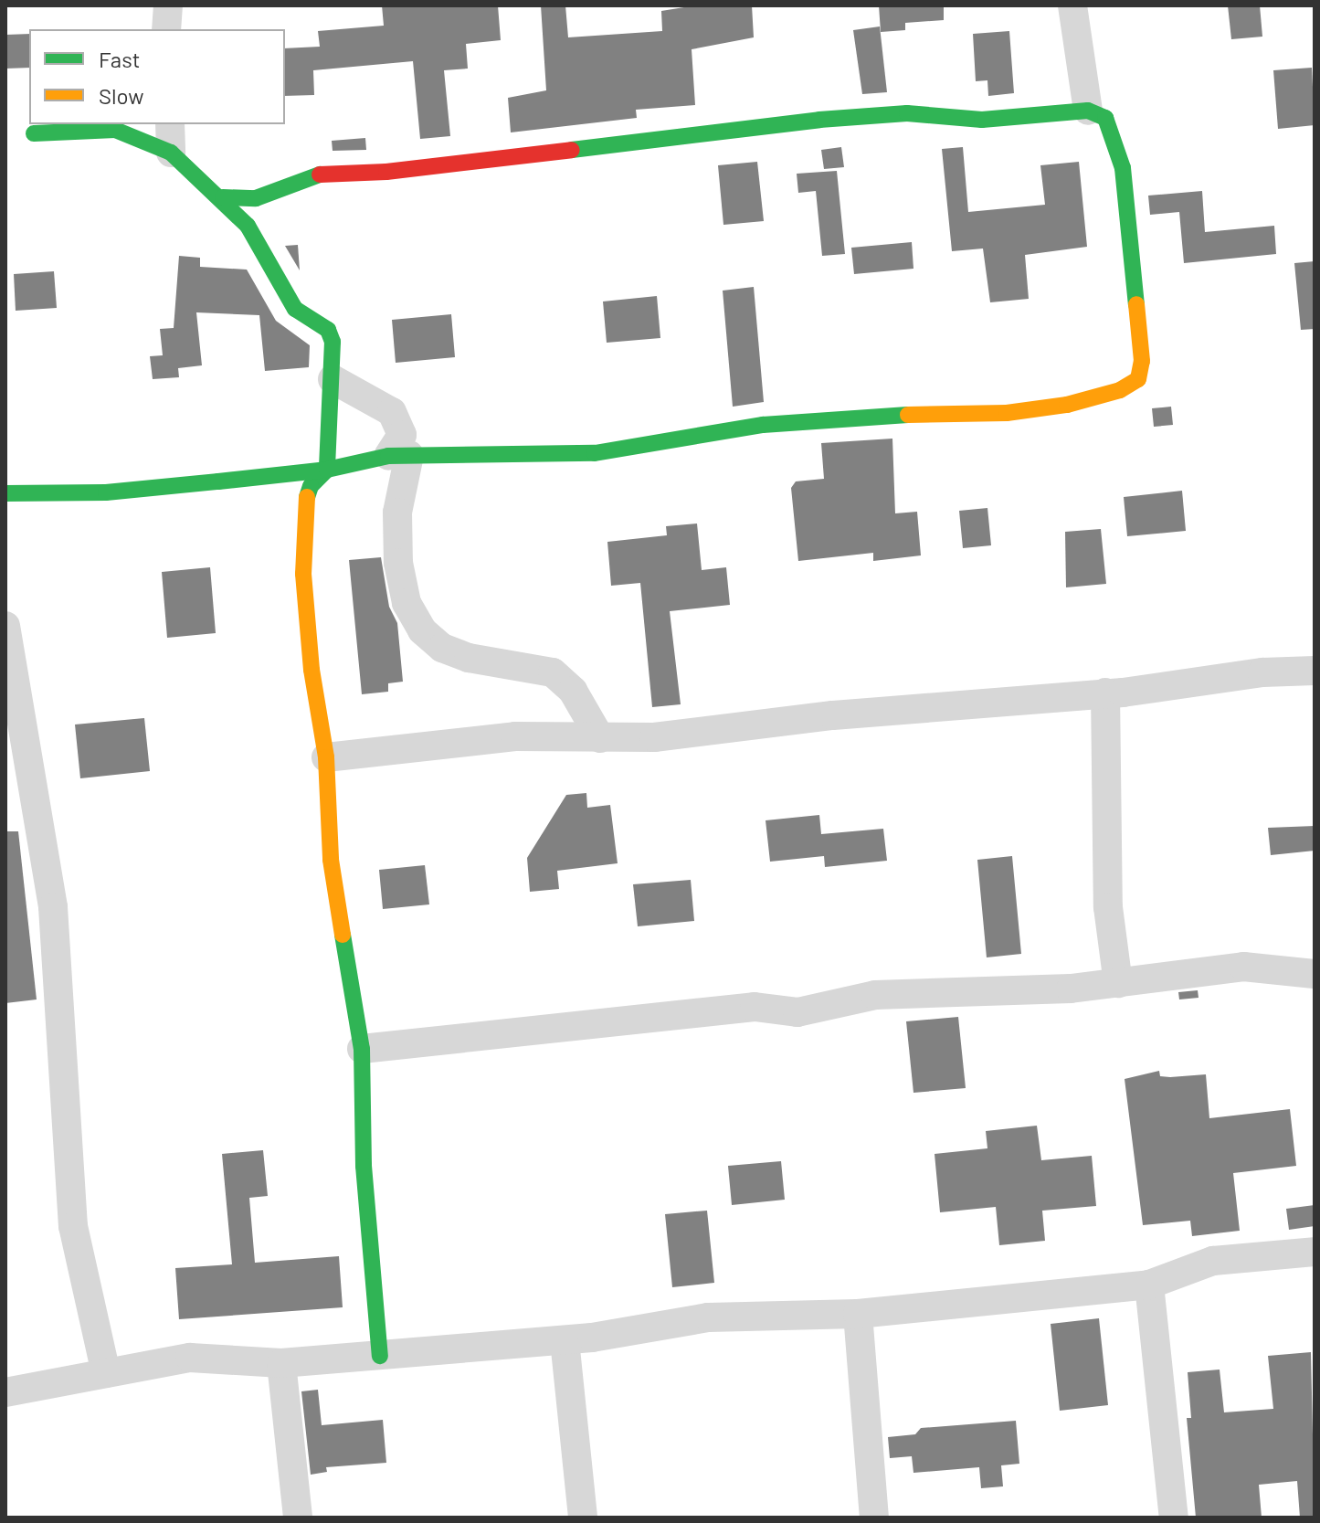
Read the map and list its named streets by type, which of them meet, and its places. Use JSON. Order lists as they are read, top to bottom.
{
  "legend": ["Fast", "Slow"]
}
